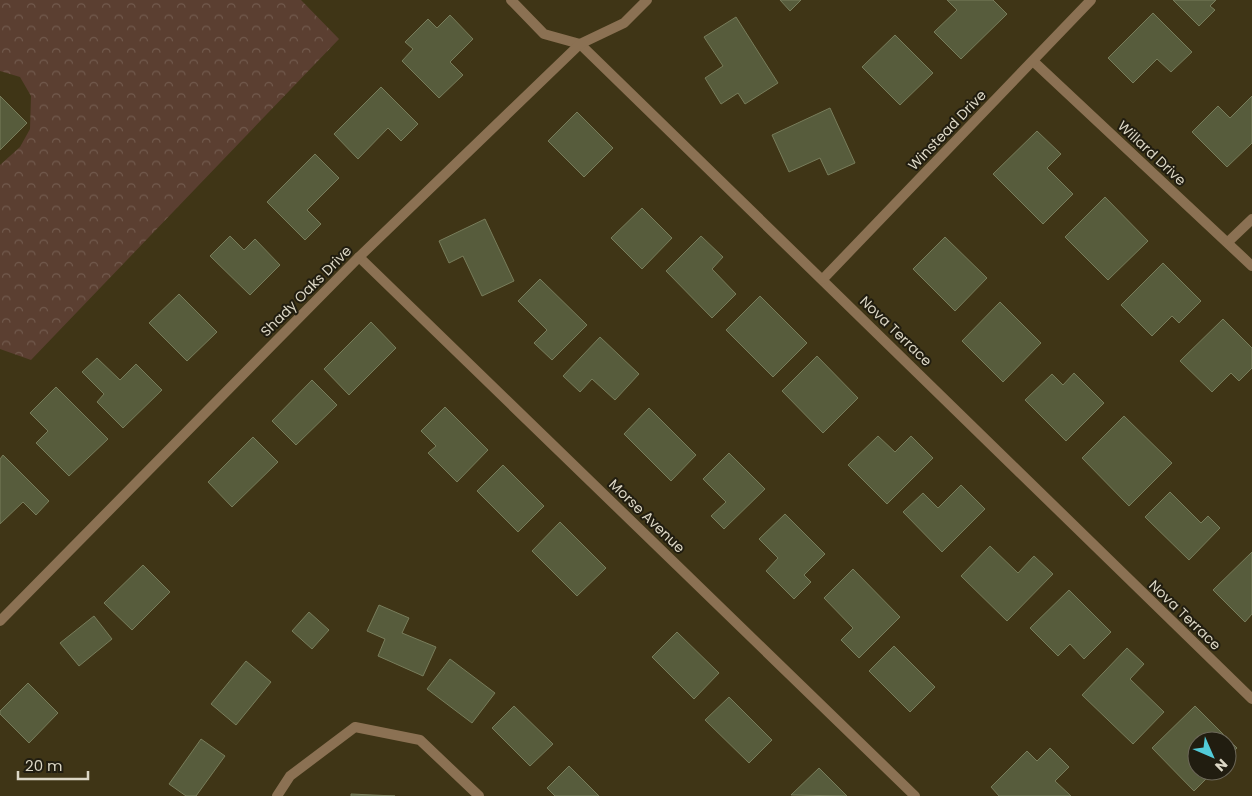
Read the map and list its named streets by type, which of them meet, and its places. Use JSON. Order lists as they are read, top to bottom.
{
  "streets": {
    "street": [
      "Winstead Drive",
      "Willard Drive",
      "Shady Oaks Drive",
      "Nova Terrace",
      "Morse Avenue"
    ]
  },
  "crossings": [
    ["Winstead Drive", "Willard Drive"],
    ["Winstead Drive", "Nova Terrace"],
    ["Shady Oaks Drive", "Nova Terrace"],
    ["Shady Oaks Drive", "Morse Avenue"]
  ],
  "scale_bar": "20 m",
  "north": "bottom right"
}
